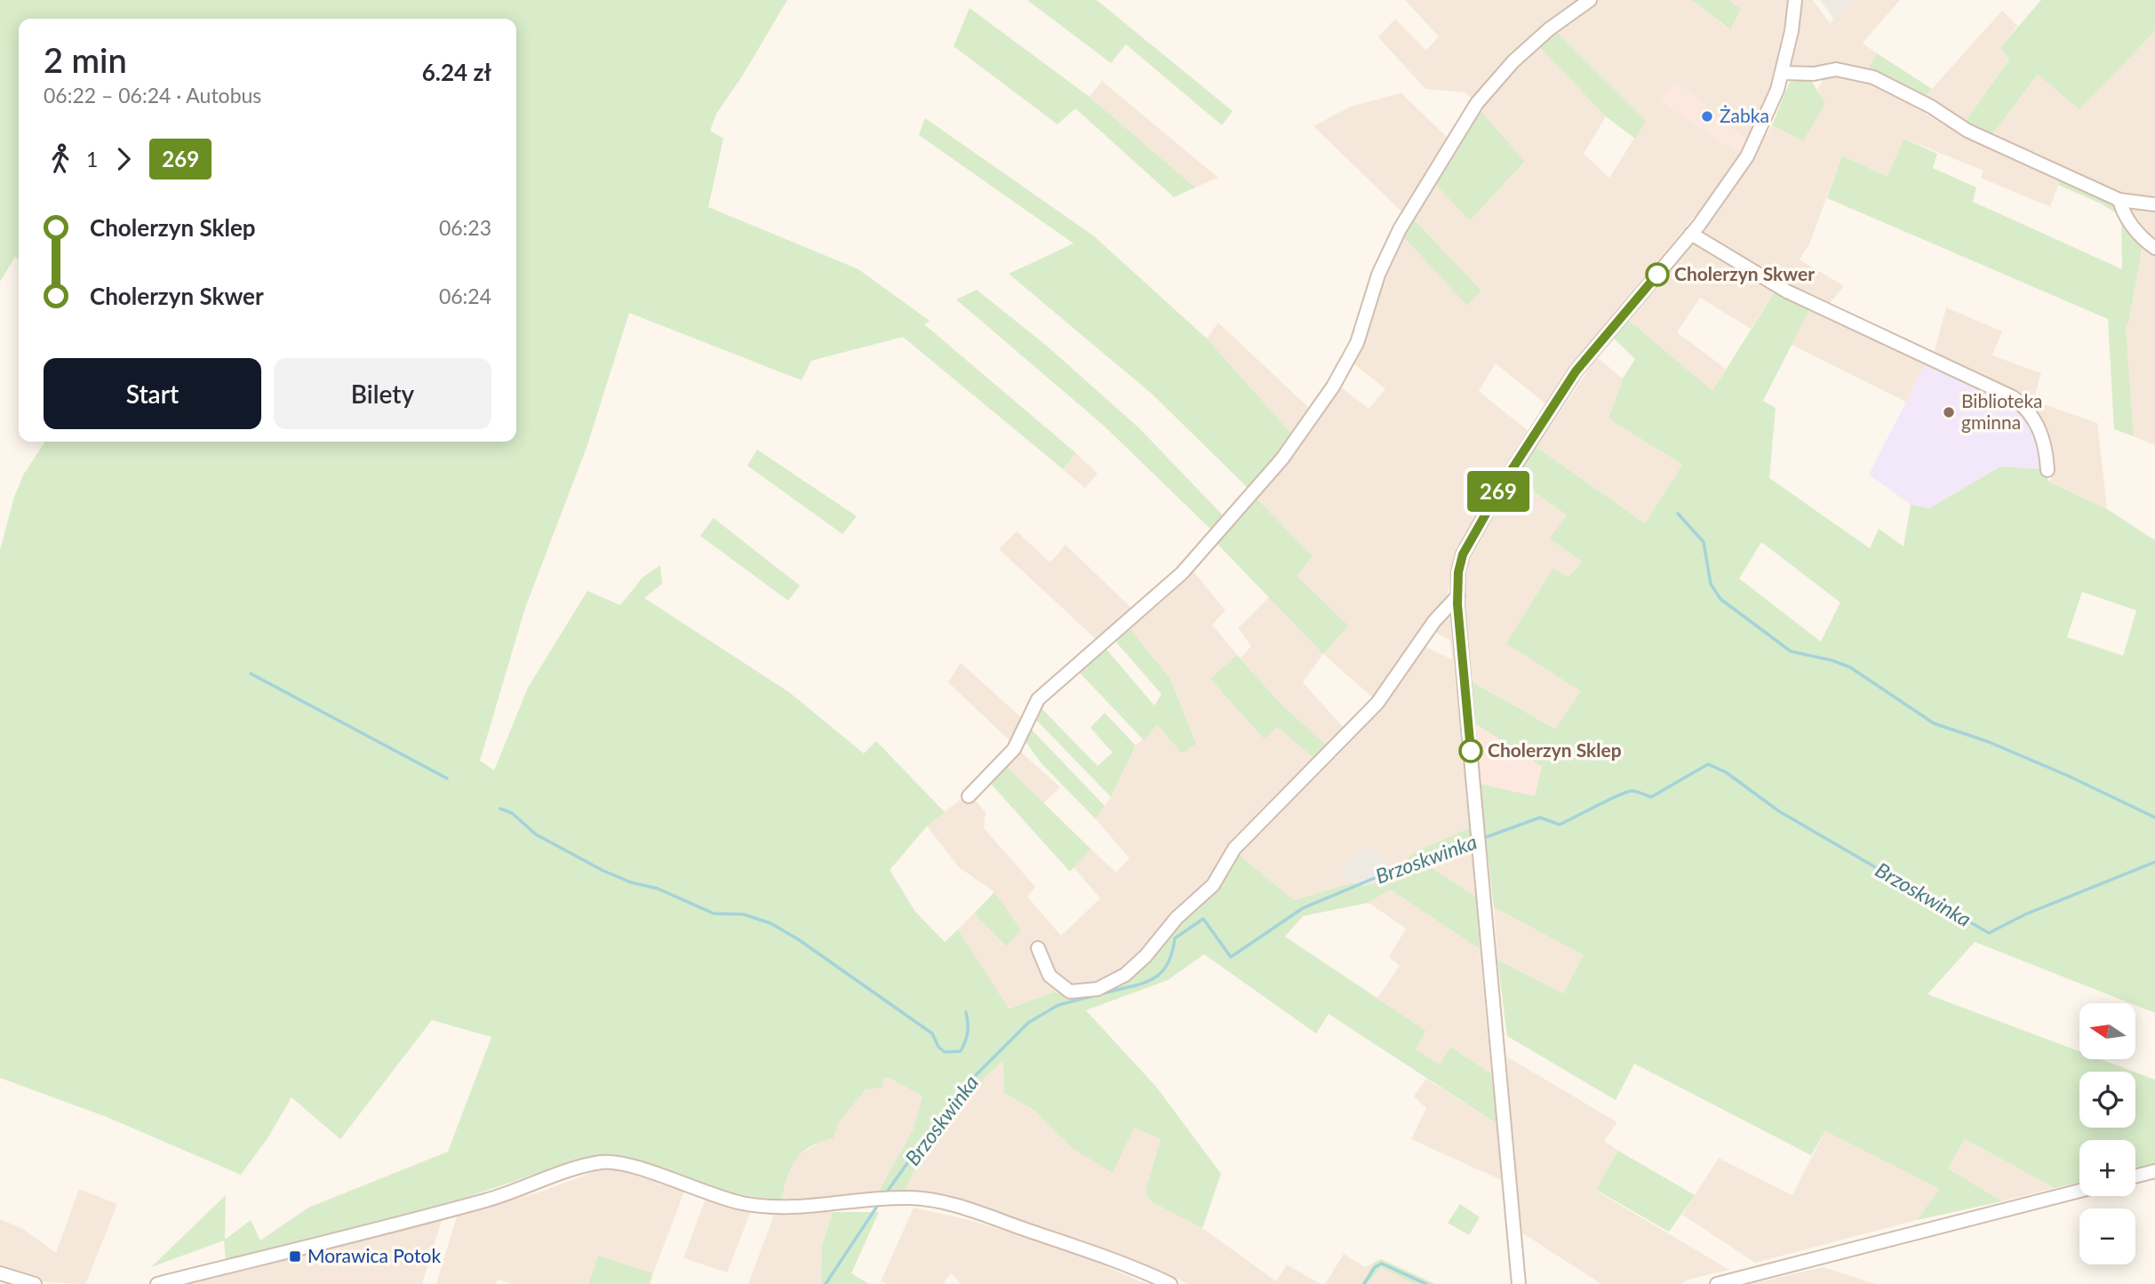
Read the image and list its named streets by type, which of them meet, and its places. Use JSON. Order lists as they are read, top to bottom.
{
  "water": ["Brzoskwinka"],
  "places": {
    "other": [
      "Żabka",
      "Cholerzyn Skwer",
      "Biblioteka gminna",
      "Cholerzyn Sklep"
    ],
    "transit": ["Morawica Potok"]
  },
  "lines": ["bus line 269"],
  "north": "left",
  "page": {
    "on_map": "269",
    "heading": ["2 min", "06:22 – 06:24 · Autobus", "6.24 zł"],
    "legs": ["1", "269"],
    "list": [
      {
        "name": "Cholerzyn Sklep",
        "value": "06:23"
      },
      {
        "name": "Cholerzyn Skwer",
        "value": "06:24"
      }
    ],
    "buttons": ["Start", "Bilety"],
    "map_buttons": ["+", "−"]
  }
}
